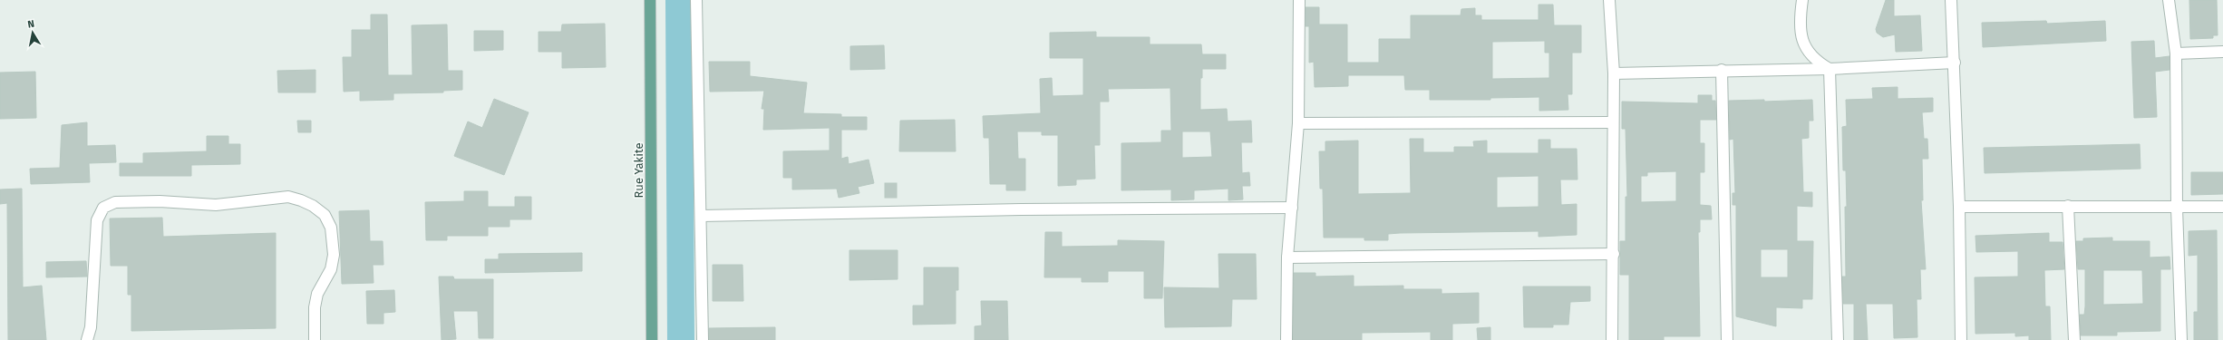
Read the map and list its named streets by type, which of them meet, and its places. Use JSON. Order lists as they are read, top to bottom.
{
  "streets": {
    "main road": ["Rue Yakite"]
  },
  "north": "top"
}
